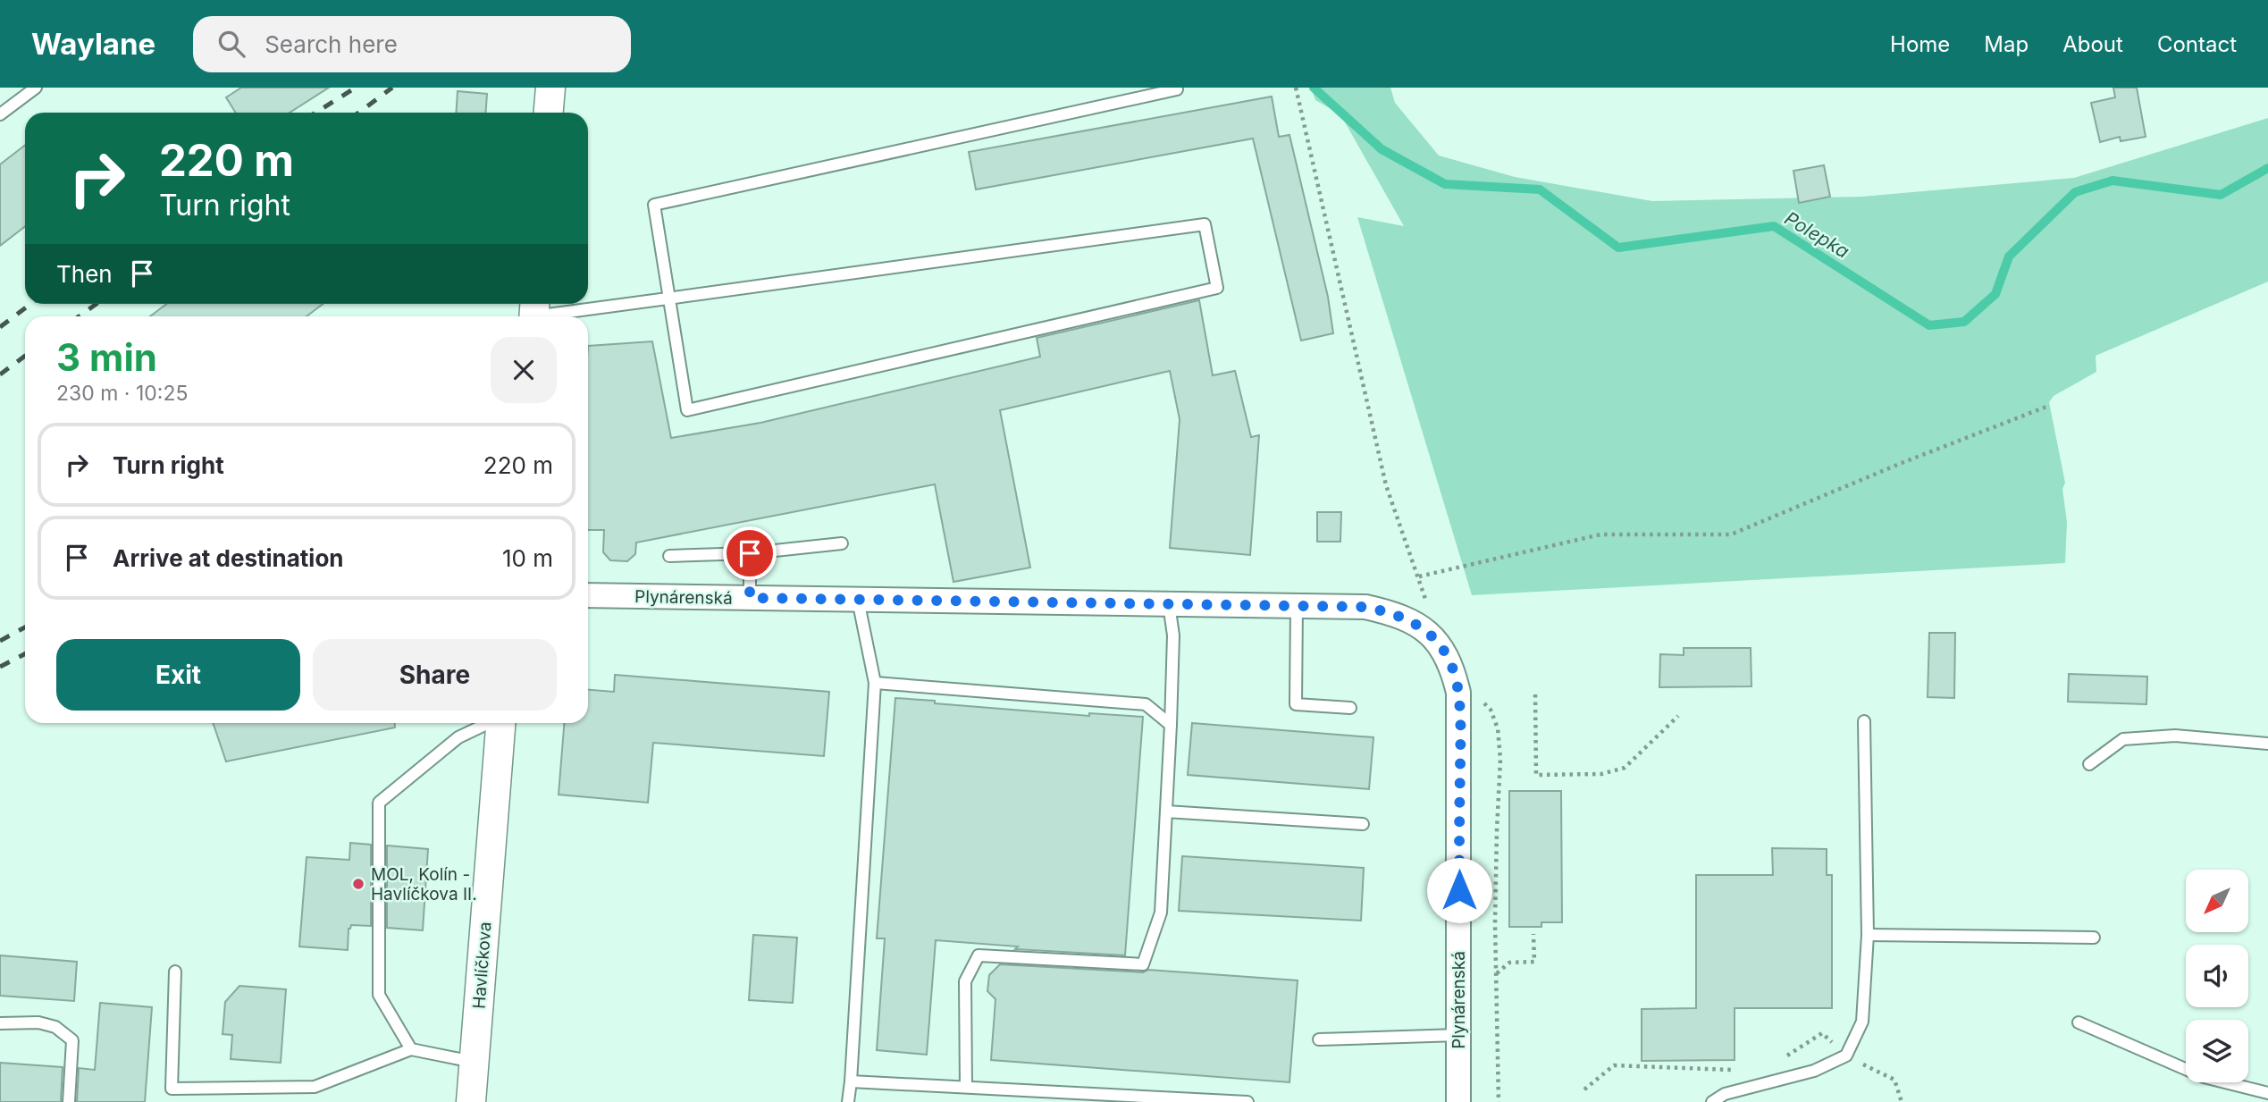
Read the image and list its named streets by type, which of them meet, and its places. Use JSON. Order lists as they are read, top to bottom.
{
  "streets": {
    "street": ["Plynárenská", "Havlíčkova"]
  },
  "water": ["Polepka"],
  "places": ["MOL, Kolín - Havlíčkova II."],
  "north": "bottom left",
  "page": {
    "header": "Waylane",
    "search": "Search here",
    "nav": [
      "Home",
      "Map",
      "About",
      "Contact"
    ],
    "turn": ["220 m", "Turn right"],
    "then": "Then",
    "heading": ["3 min", "230 m · 10:25"],
    "list": [
      {
        "name": "Turn right",
        "value": "220 m"
      },
      {
        "name": "Arrive at destination",
        "value": "10 m"
      }
    ],
    "buttons": ["Exit", "Share"]
  }
}
